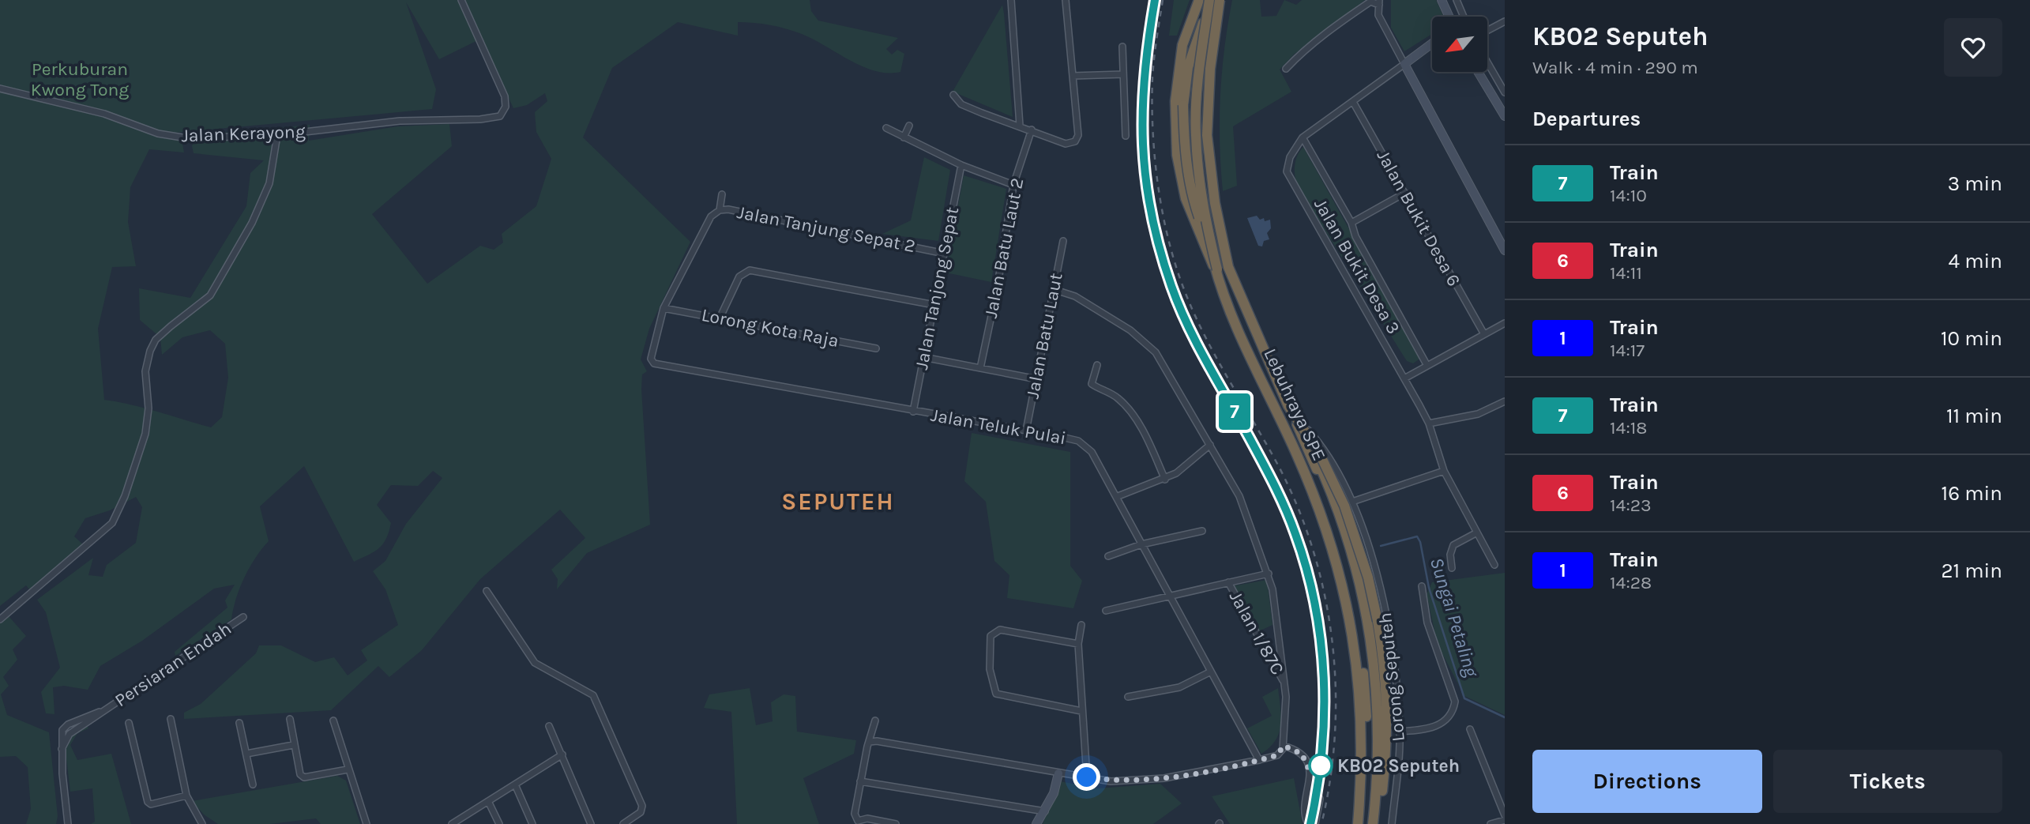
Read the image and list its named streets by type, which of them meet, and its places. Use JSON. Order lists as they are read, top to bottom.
{
  "streets": {
    "highway": ["Lebuhraya SPE"],
    "street": [
      "Jalan Kerayong",
      "Jalan Bukit Desa 6",
      "Jalan Tanjung Sepat 2",
      "Jalan Batu Laut 2",
      "Jalan Bukit Desa 3",
      "Jalan Tanjong Sepat",
      "Lorong Kota Raja",
      "Jalan Batu Laut",
      "Jalan Teluk Pulai",
      "Jalan 1/87C",
      "Persiaran Endah",
      "Lorong Seputeh"
    ]
  },
  "crossings": [
    ["Jalan Bukit Desa 6", "Jalan Bukit Desa 3"],
    ["Jalan Tanjung Sepat 2", "Jalan Tanjong Sepat"],
    ["Jalan Tanjung Sepat 2", "Lorong Kota Raja"],
    ["Jalan Tanjung Sepat 2", "Jalan Teluk Pulai"],
    ["Jalan Tanjong Sepat", "Jalan Teluk Pulai"],
    ["Lorong Kota Raja", "Jalan Teluk Pulai"],
    ["Jalan Batu Laut", "Jalan Teluk Pulai"]
  ],
  "districts": ["SEPUTEH"],
  "water": ["Sungai Petaling"],
  "parks": ["Perkuburan Kwong Tong"],
  "places": ["KB02 Seputeh"],
  "north": "bottom left",
  "page": {
    "on_map": "7",
    "heading": [
      ["KB02 Seputeh", "Walk · 4 min · 290 m"],
      "Departures"
    ],
    "list": [
      {
        "mark": "7",
        "name": "Train",
        "note": "14:10",
        "value": "3 min"
      },
      {
        "mark": "6",
        "name": "Train",
        "note": "14:11",
        "value": "4 min"
      },
      {
        "mark": "1",
        "name": "Train",
        "note": "14:17",
        "value": "10 min"
      },
      {
        "mark": "7",
        "name": "Train",
        "note": "14:18",
        "value": "11 min"
      },
      {
        "mark": "6",
        "name": "Train",
        "note": "14:23",
        "value": "16 min"
      },
      {
        "mark": "1",
        "name": "Train",
        "note": "14:28",
        "value": "21 min"
      }
    ],
    "buttons": ["Directions", "Tickets"]
  }
}
